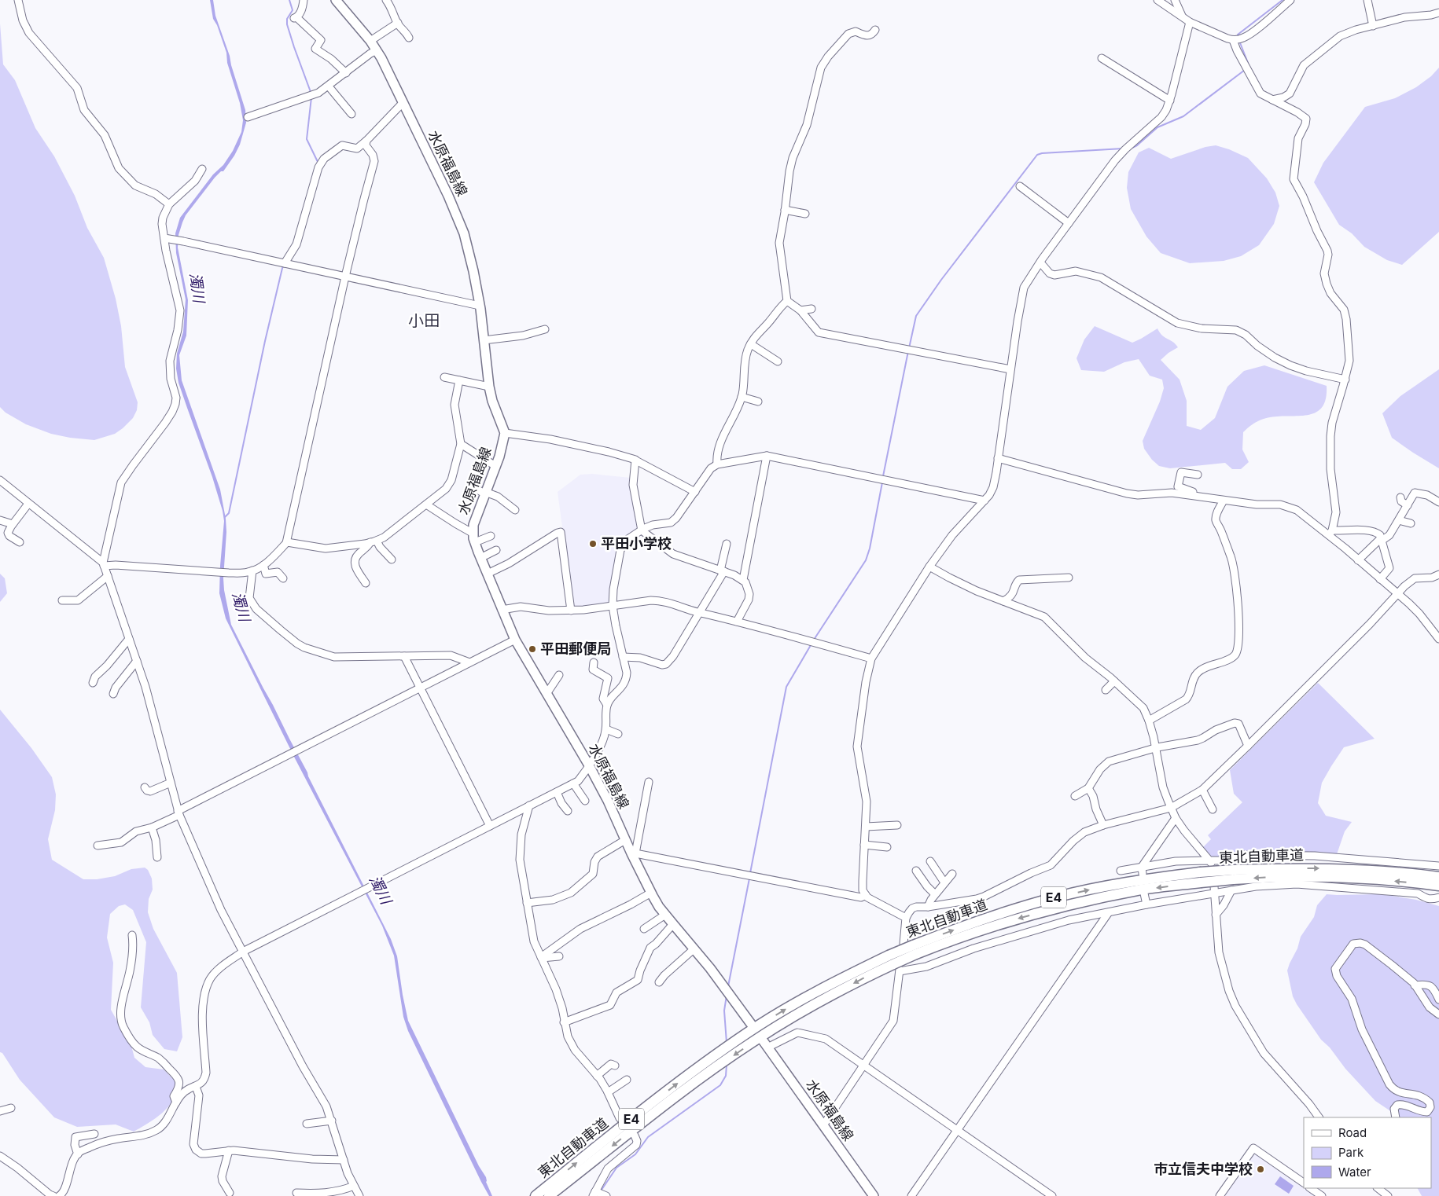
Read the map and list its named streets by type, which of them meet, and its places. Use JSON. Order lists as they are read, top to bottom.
{
  "streets": {
    "highway": ["東北自動車道", "E4"],
    "main road": ["水原福島線"]
  },
  "crossings": [
    ["水原福島線", "東北自動車道"]
  ],
  "districts": ["小田"],
  "water": ["濁川"],
  "places": ["平田小学校", "平田郵便局", "市立信夫中学校"],
  "legend": ["Road", "Park", "Water"]
}
